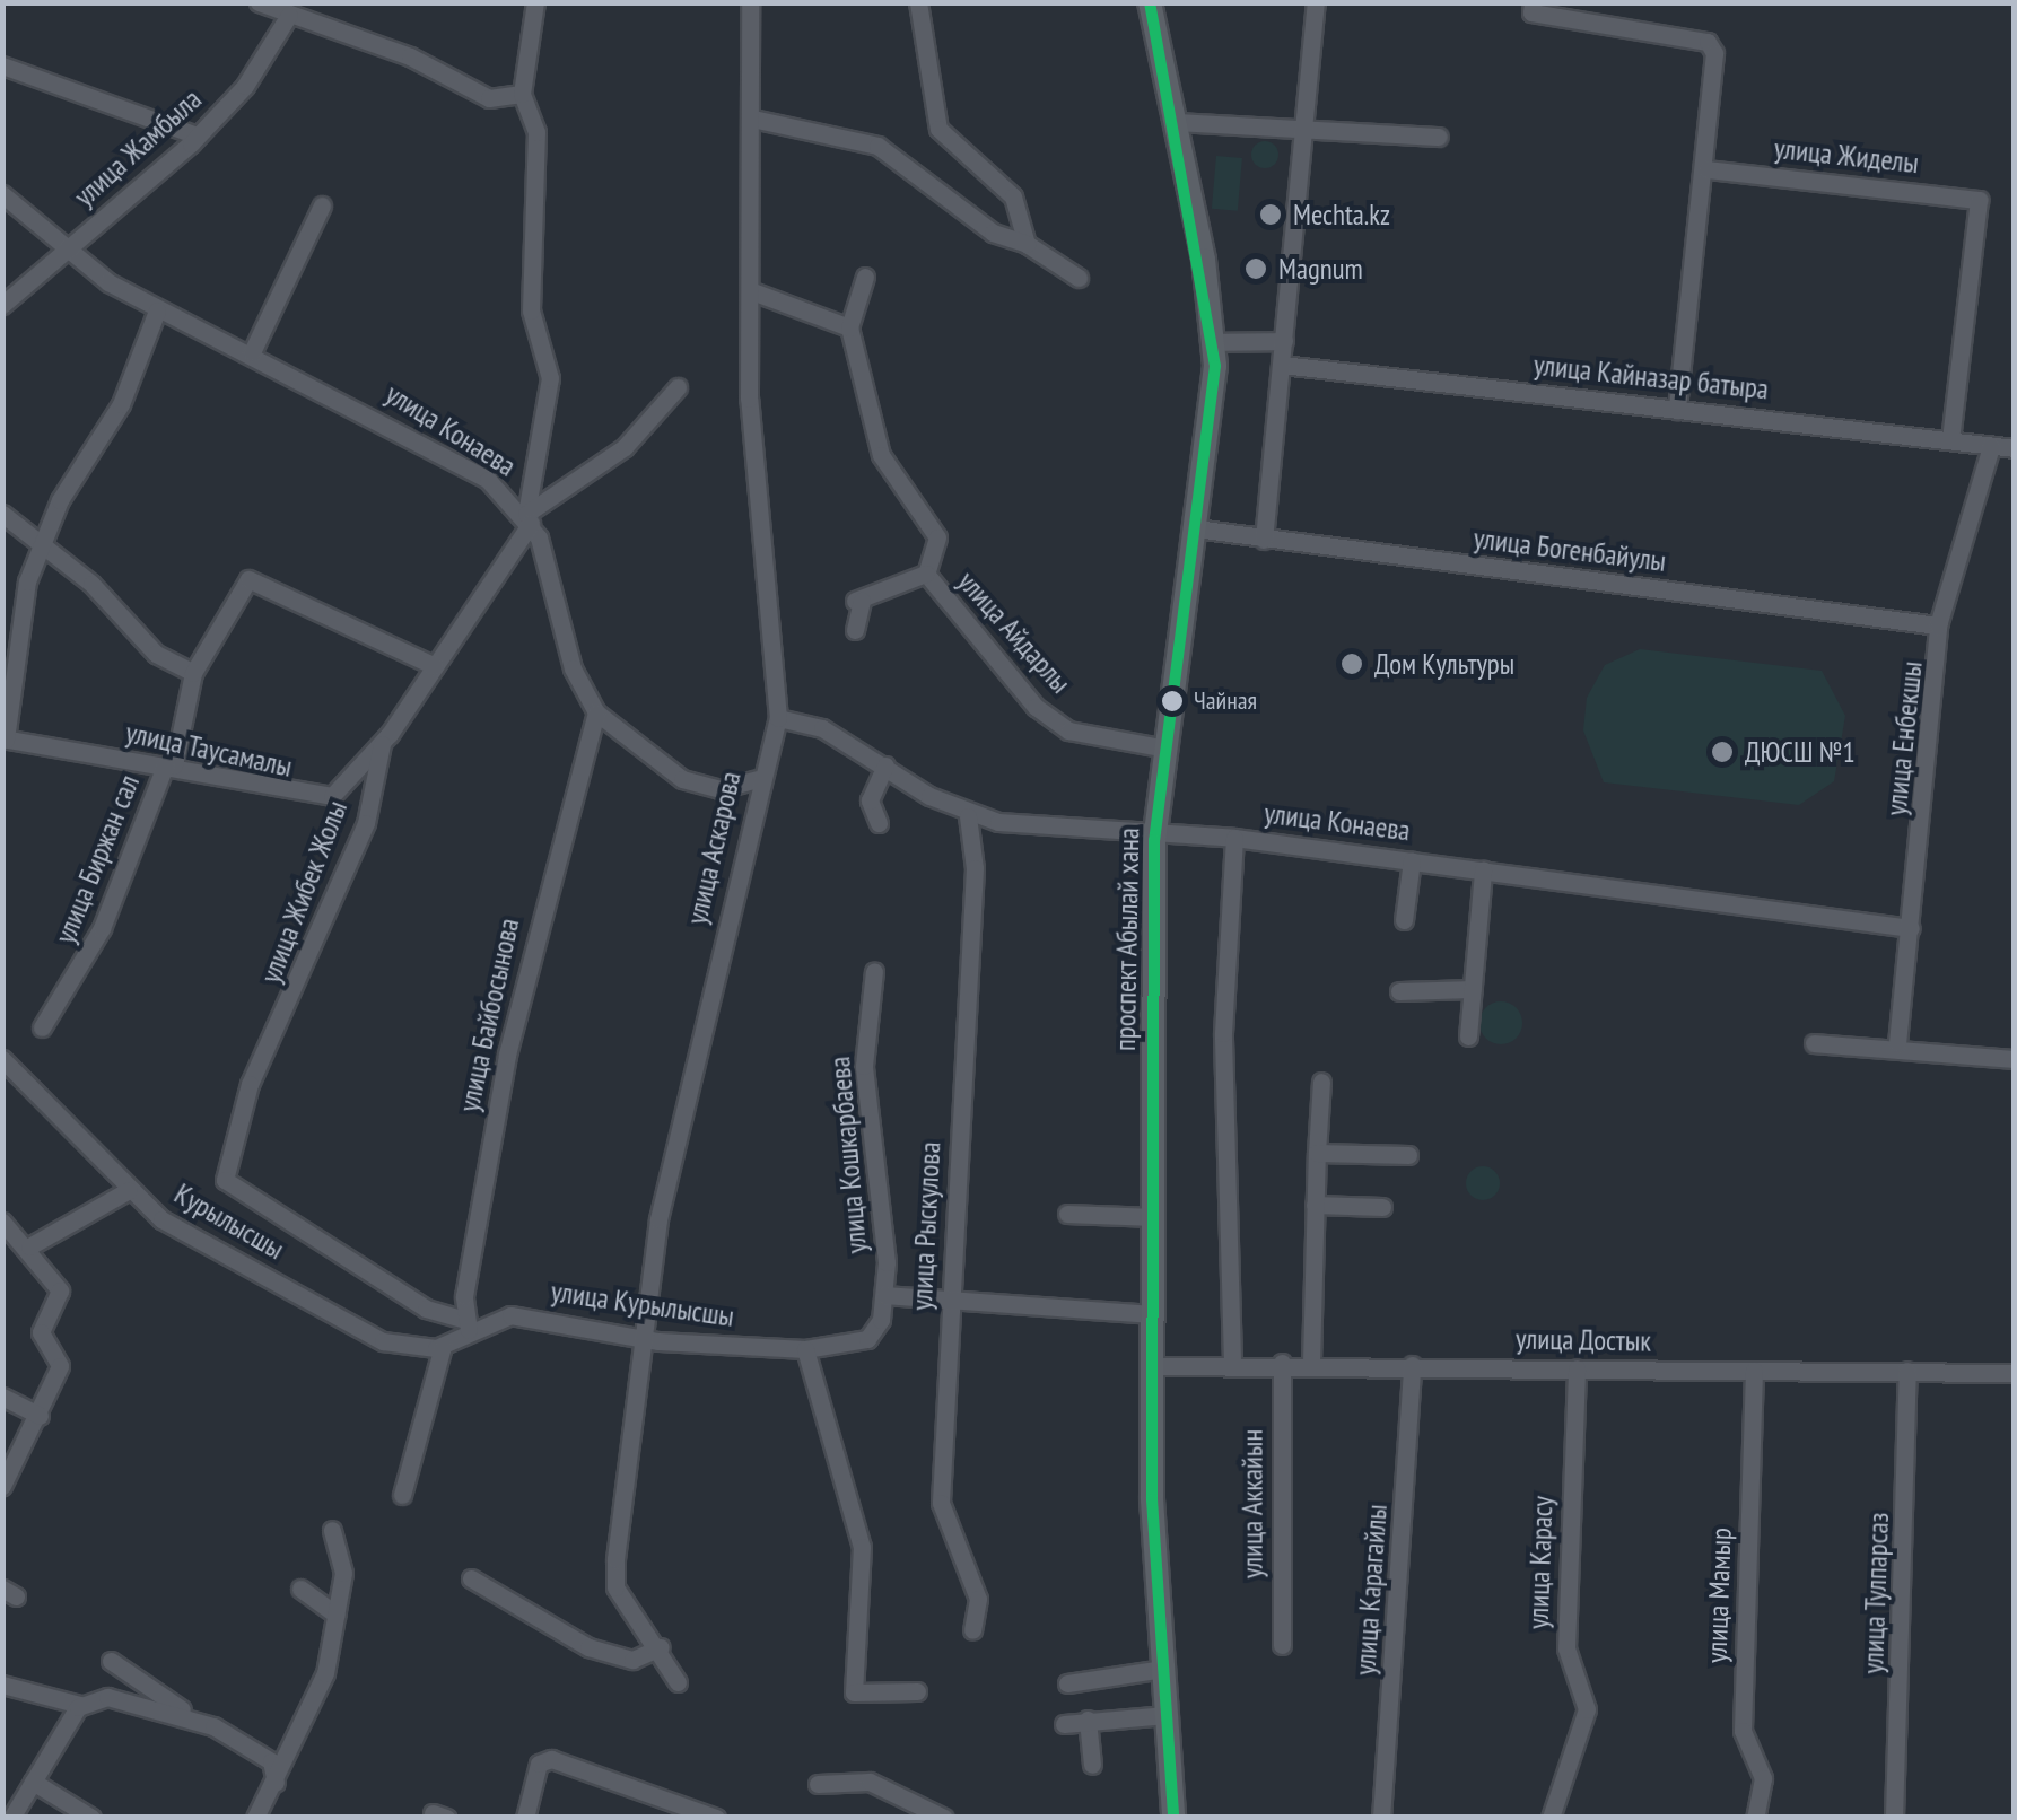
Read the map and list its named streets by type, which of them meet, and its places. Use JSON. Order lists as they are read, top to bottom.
{
  "streets": {
    "main road": ["проспект Абылай хана"],
    "street": [
      "улица Жамбыла",
      "улица Жиделы",
      "улица Кайназар батыра",
      "улица Конаева",
      "улица Богенбайулы",
      "улица Айдарлы",
      "улица Енбекшы",
      "улица Таусамалы",
      "улица Аскарова",
      "улица Биржан сал",
      "улица Жибек Жолы",
      "улица Байбосынова",
      "улица Кошкарбаева",
      "Курылысшы",
      "улица Рыскулова",
      "улица Курылысшы",
      "улица Достык",
      "улица Аккайын",
      "улица Карасу",
      "улица Карагайлы",
      "улица Тулпарсаз",
      "улица Мамыр"
    ]
  },
  "crossings": [
    ["улица Жамбыла", "улица Конаева"],
    ["улица Жиделы", "улица Кайназар батыра"],
    ["улица Кайназар батыра", "улица Енбекшы"],
    ["улица Конаева", "улица Енбекшы"],
    ["улица Конаева", "улица Аскарова"],
    ["улица Конаева", "улица Жибек Жолы"],
    ["улица Конаева", "проспект Абылай хана"],
    ["улица Конаева", "улица Рыскулова"],
    ["улица Богенбайулы", "улица Енбекшы"],
    ["улица Богенбайулы", "проспект Абылай хана"],
    ["улица Айдарлы", "проспект Абылай хана"],
    ["улица Таусамалы", "улица Биржан сал"],
    ["улица Таусамалы", "улица Жибек Жолы"],
    ["улица Аскарова", "улица Курылысшы"],
    ["улица Биржан сал", "улица Жибек Жолы"],
    ["улица Жибек Жолы", "улица Байбосынова"],
    ["улица Жибек Жолы", "улица Курылысшы"],
    ["проспект Абылай хана", "улица Достык"],
    ["улица Байбосынова", "улица Курылысшы"],
    ["улица Кошкарбаева", "улица Курылысшы"],
    ["Курылысшы", "улица Курылысшы"],
    ["улица Достык", "улица Аккайын"],
    ["улица Достык", "улица Карасу"],
    ["улица Достык", "улица Карагайлы"],
    ["улица Достык", "улица Тулпарсаз"],
    ["улица Достык", "улица Мамыр"]
  ],
  "places": [
    "Mechta.kz",
    "Magnum",
    "Дом Культуры",
    "Чайная",
    "ДЮСШ №1"
  ]
}
